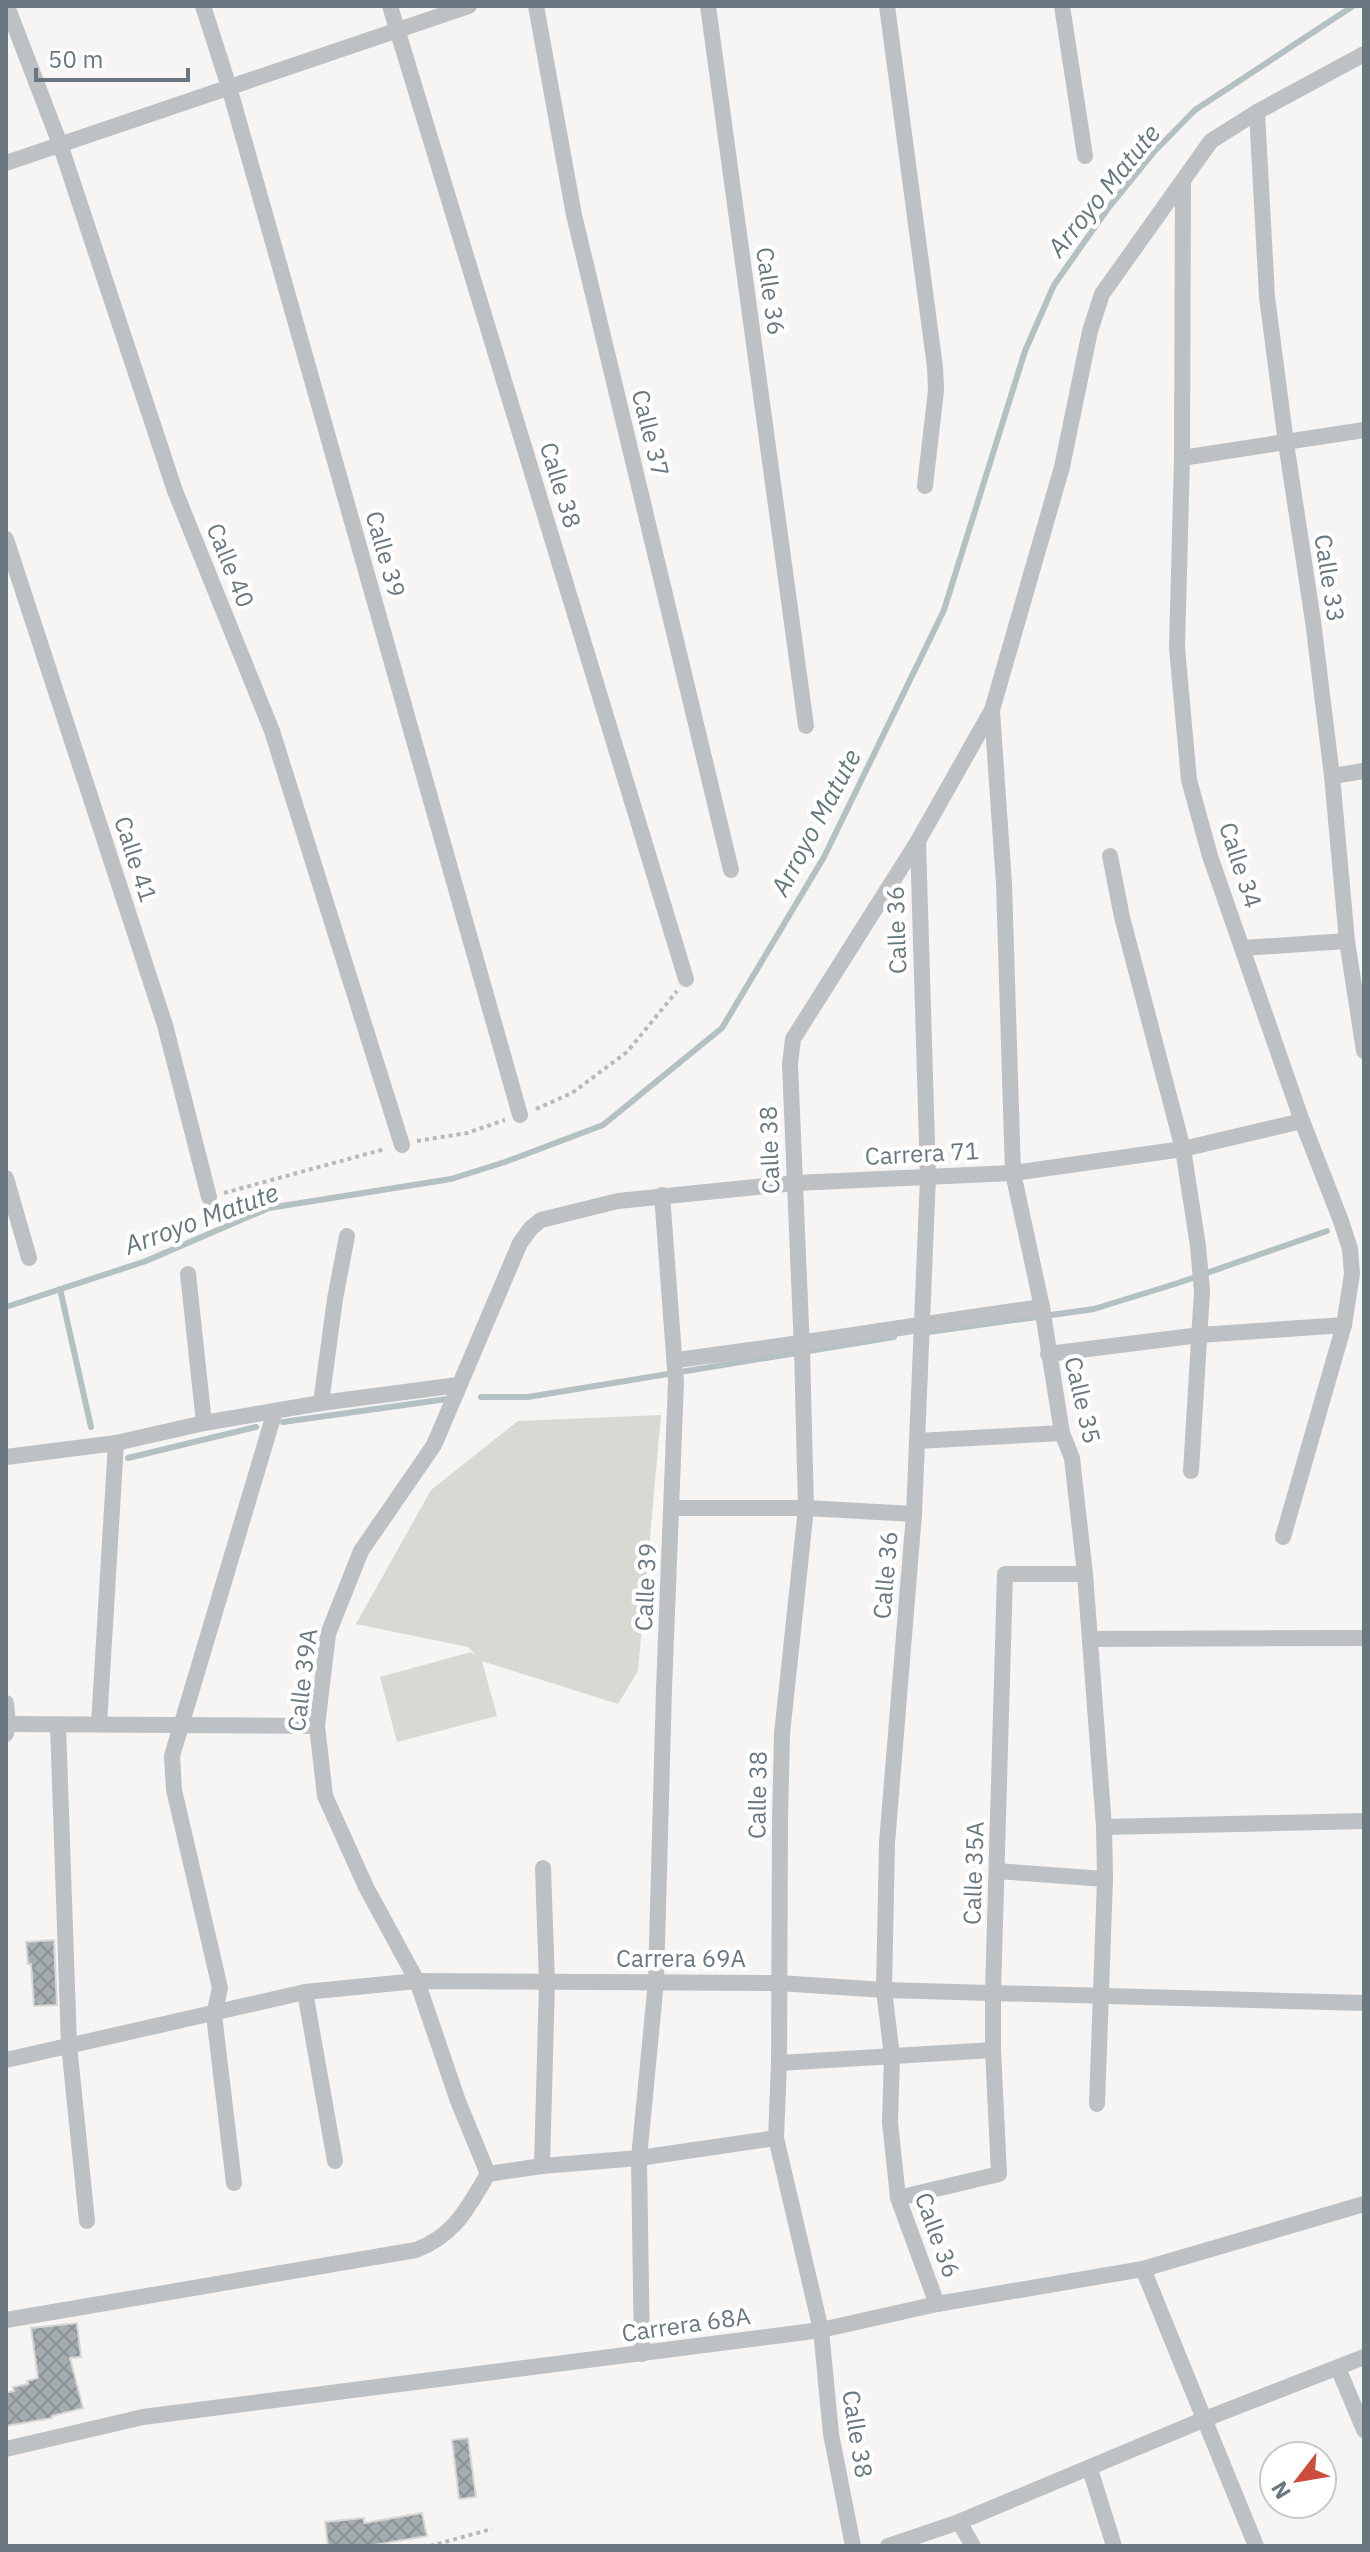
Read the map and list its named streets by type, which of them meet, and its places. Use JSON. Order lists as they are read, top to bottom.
{
  "streets": {
    "street": [
      "Calle 36",
      "Calle 37",
      "Calle 38",
      "Calle 39",
      "Calle 40",
      "Calle 33",
      "Calle 41",
      "Calle 34",
      "Carrera 71",
      "Calle 35",
      "Calle 39A",
      "Calle 35A",
      "Carrera 69A",
      "Carrera 68A"
    ]
  },
  "crossings": [
    ["Calle 36", "Calle 38"],
    ["Calle 36", "Carrera 71"],
    ["Calle 36", "Calle 35A"],
    ["Calle 36", "Carrera 69A"],
    ["Calle 36", "Carrera 68A"],
    ["Calle 38", "Carrera 71"],
    ["Calle 38", "Carrera 69A"],
    ["Calle 38", "Carrera 68A"],
    ["Calle 39", "Carrera 71"],
    ["Calle 39", "Carrera 69A"],
    ["Calle 39", "Carrera 68A"],
    ["Calle 34", "Carrera 71"],
    ["Carrera 71", "Calle 35"],
    ["Carrera 71", "Calle 39A"],
    ["Calle 35", "Calle 35A"],
    ["Calle 35", "Carrera 69A"],
    ["Calle 39A", "Carrera 69A"],
    ["Calle 35A", "Carrera 69A"]
  ],
  "water": ["Arroyo Matute"],
  "scale_bar": "50 m",
  "north": "bottom left"
}
